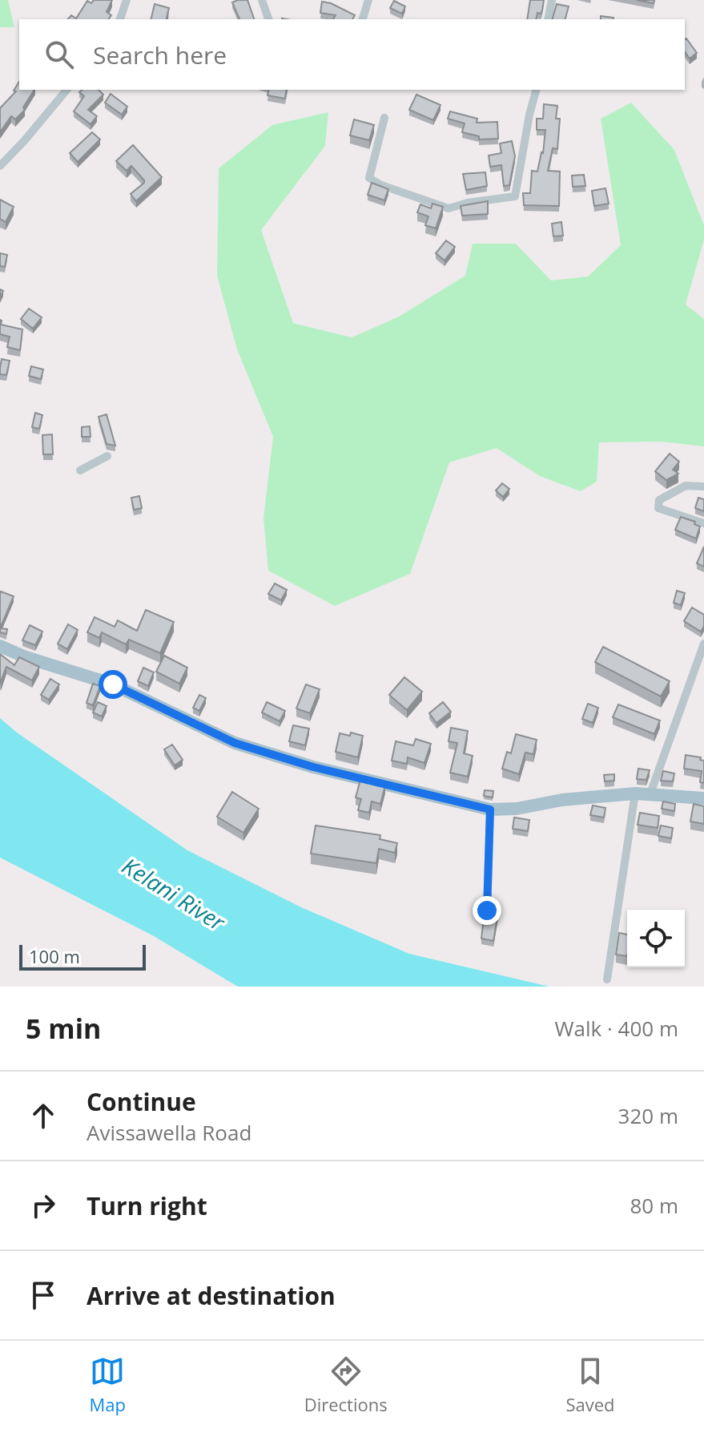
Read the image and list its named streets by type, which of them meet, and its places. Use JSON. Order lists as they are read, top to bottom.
{
  "water": ["Kelani River"],
  "scale_bar": "100 m",
  "page": {
    "search": "Search here",
    "scale": "100 m",
    "heading": ["5 min", "Walk · 400 m"],
    "list": [
      ["Continue", "Avissawella Road", "320 m"],
      ["Turn right", "80 m"],
      "Arrive at destination"
    ],
    "nav": ["Map", "Directions", "Saved"]
  }
}
